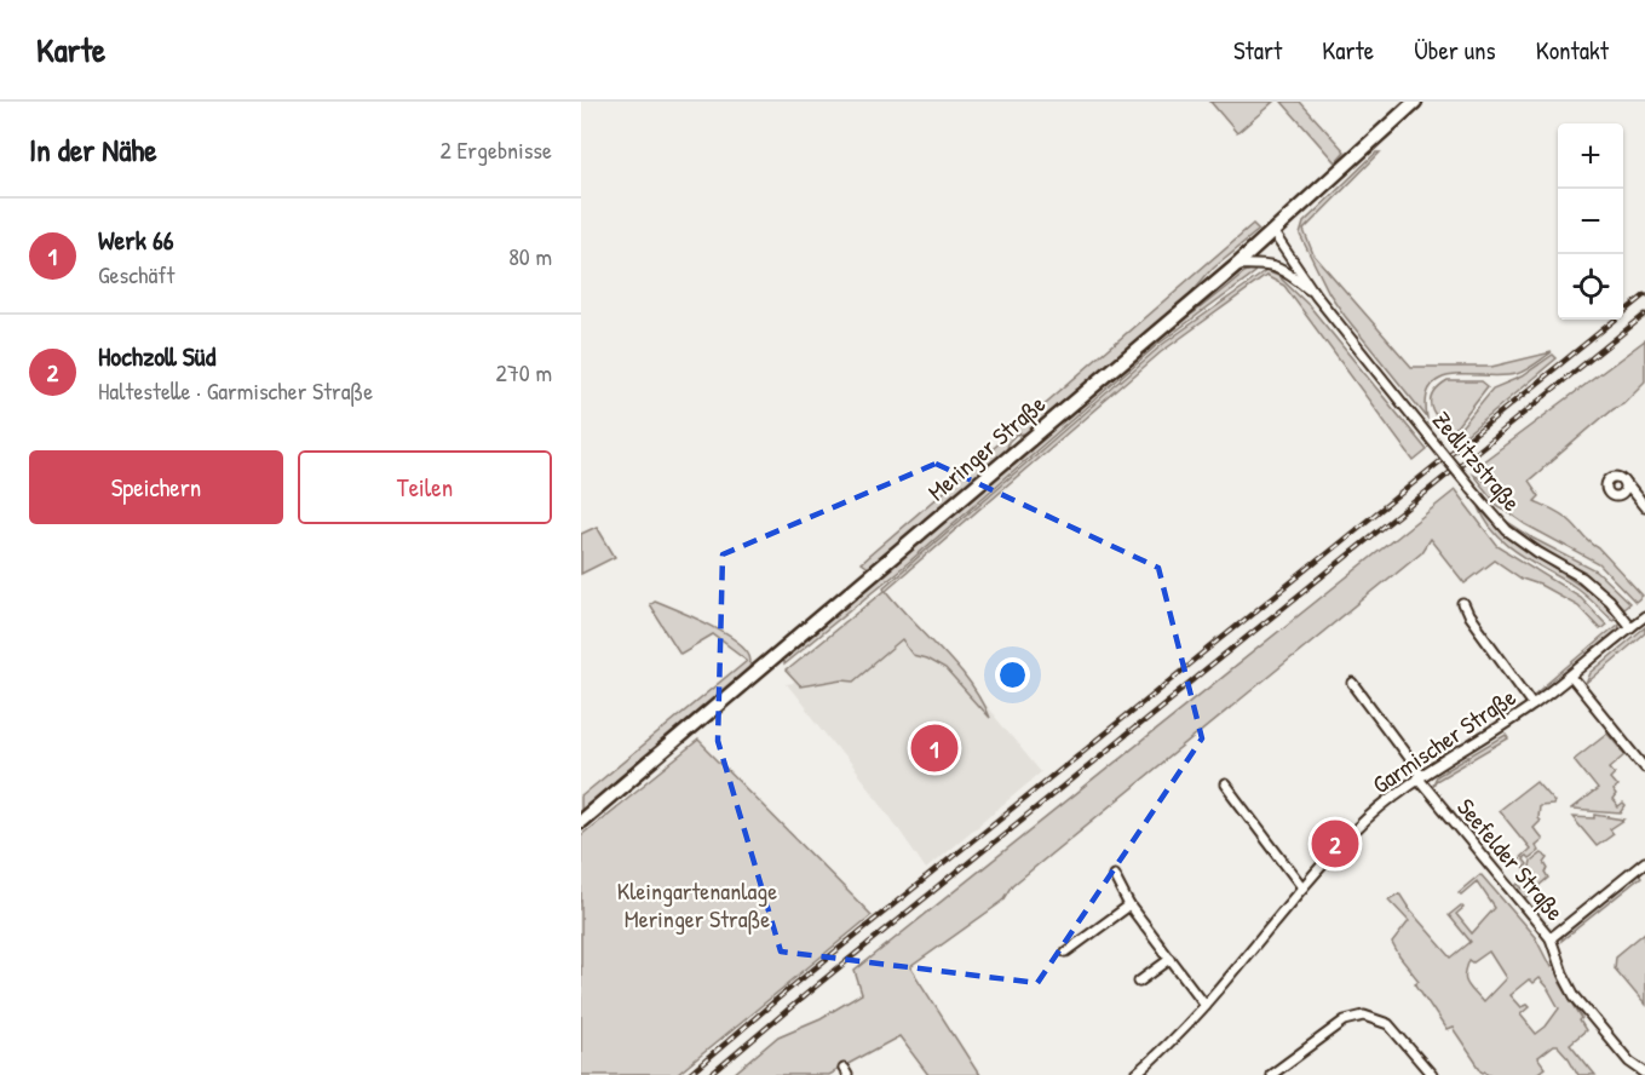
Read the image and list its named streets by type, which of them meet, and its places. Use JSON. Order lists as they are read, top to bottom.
{
  "streets": {
    "main road": ["Meringer Straße"],
    "street": ["Zedlitzstraße", "Garmischer Straße", "Seefelder Straße"]
  },
  "crossings": [
    ["Meringer Straße", "Zedlitzstraße"],
    ["Zedlitzstraße", "Garmischer Straße"],
    ["Garmischer Straße", "Seefelder Straße"]
  ],
  "parks": ["Kleingartenanlage Meringer Straße"],
  "page": {
    "header": "Karte",
    "nav": [
      "Start",
      "Karte",
      "Über uns",
      "Kontakt"
    ],
    "heading": ["In der Nähe", "2 Ergebnisse"],
    "map_buttons": ["+", "−"],
    "list": [
      {
        "mark": "1",
        "name": "Werk 66",
        "note": "Geschäft",
        "value": "80 m"
      },
      {
        "mark": "2",
        "name": "Hochzoll Süd",
        "note": "Haltestelle · Garmischer Straße",
        "value": "270 m"
      }
    ],
    "buttons": ["Speichern", "Teilen"],
    "pins": ["1", "2"]
  }
}
